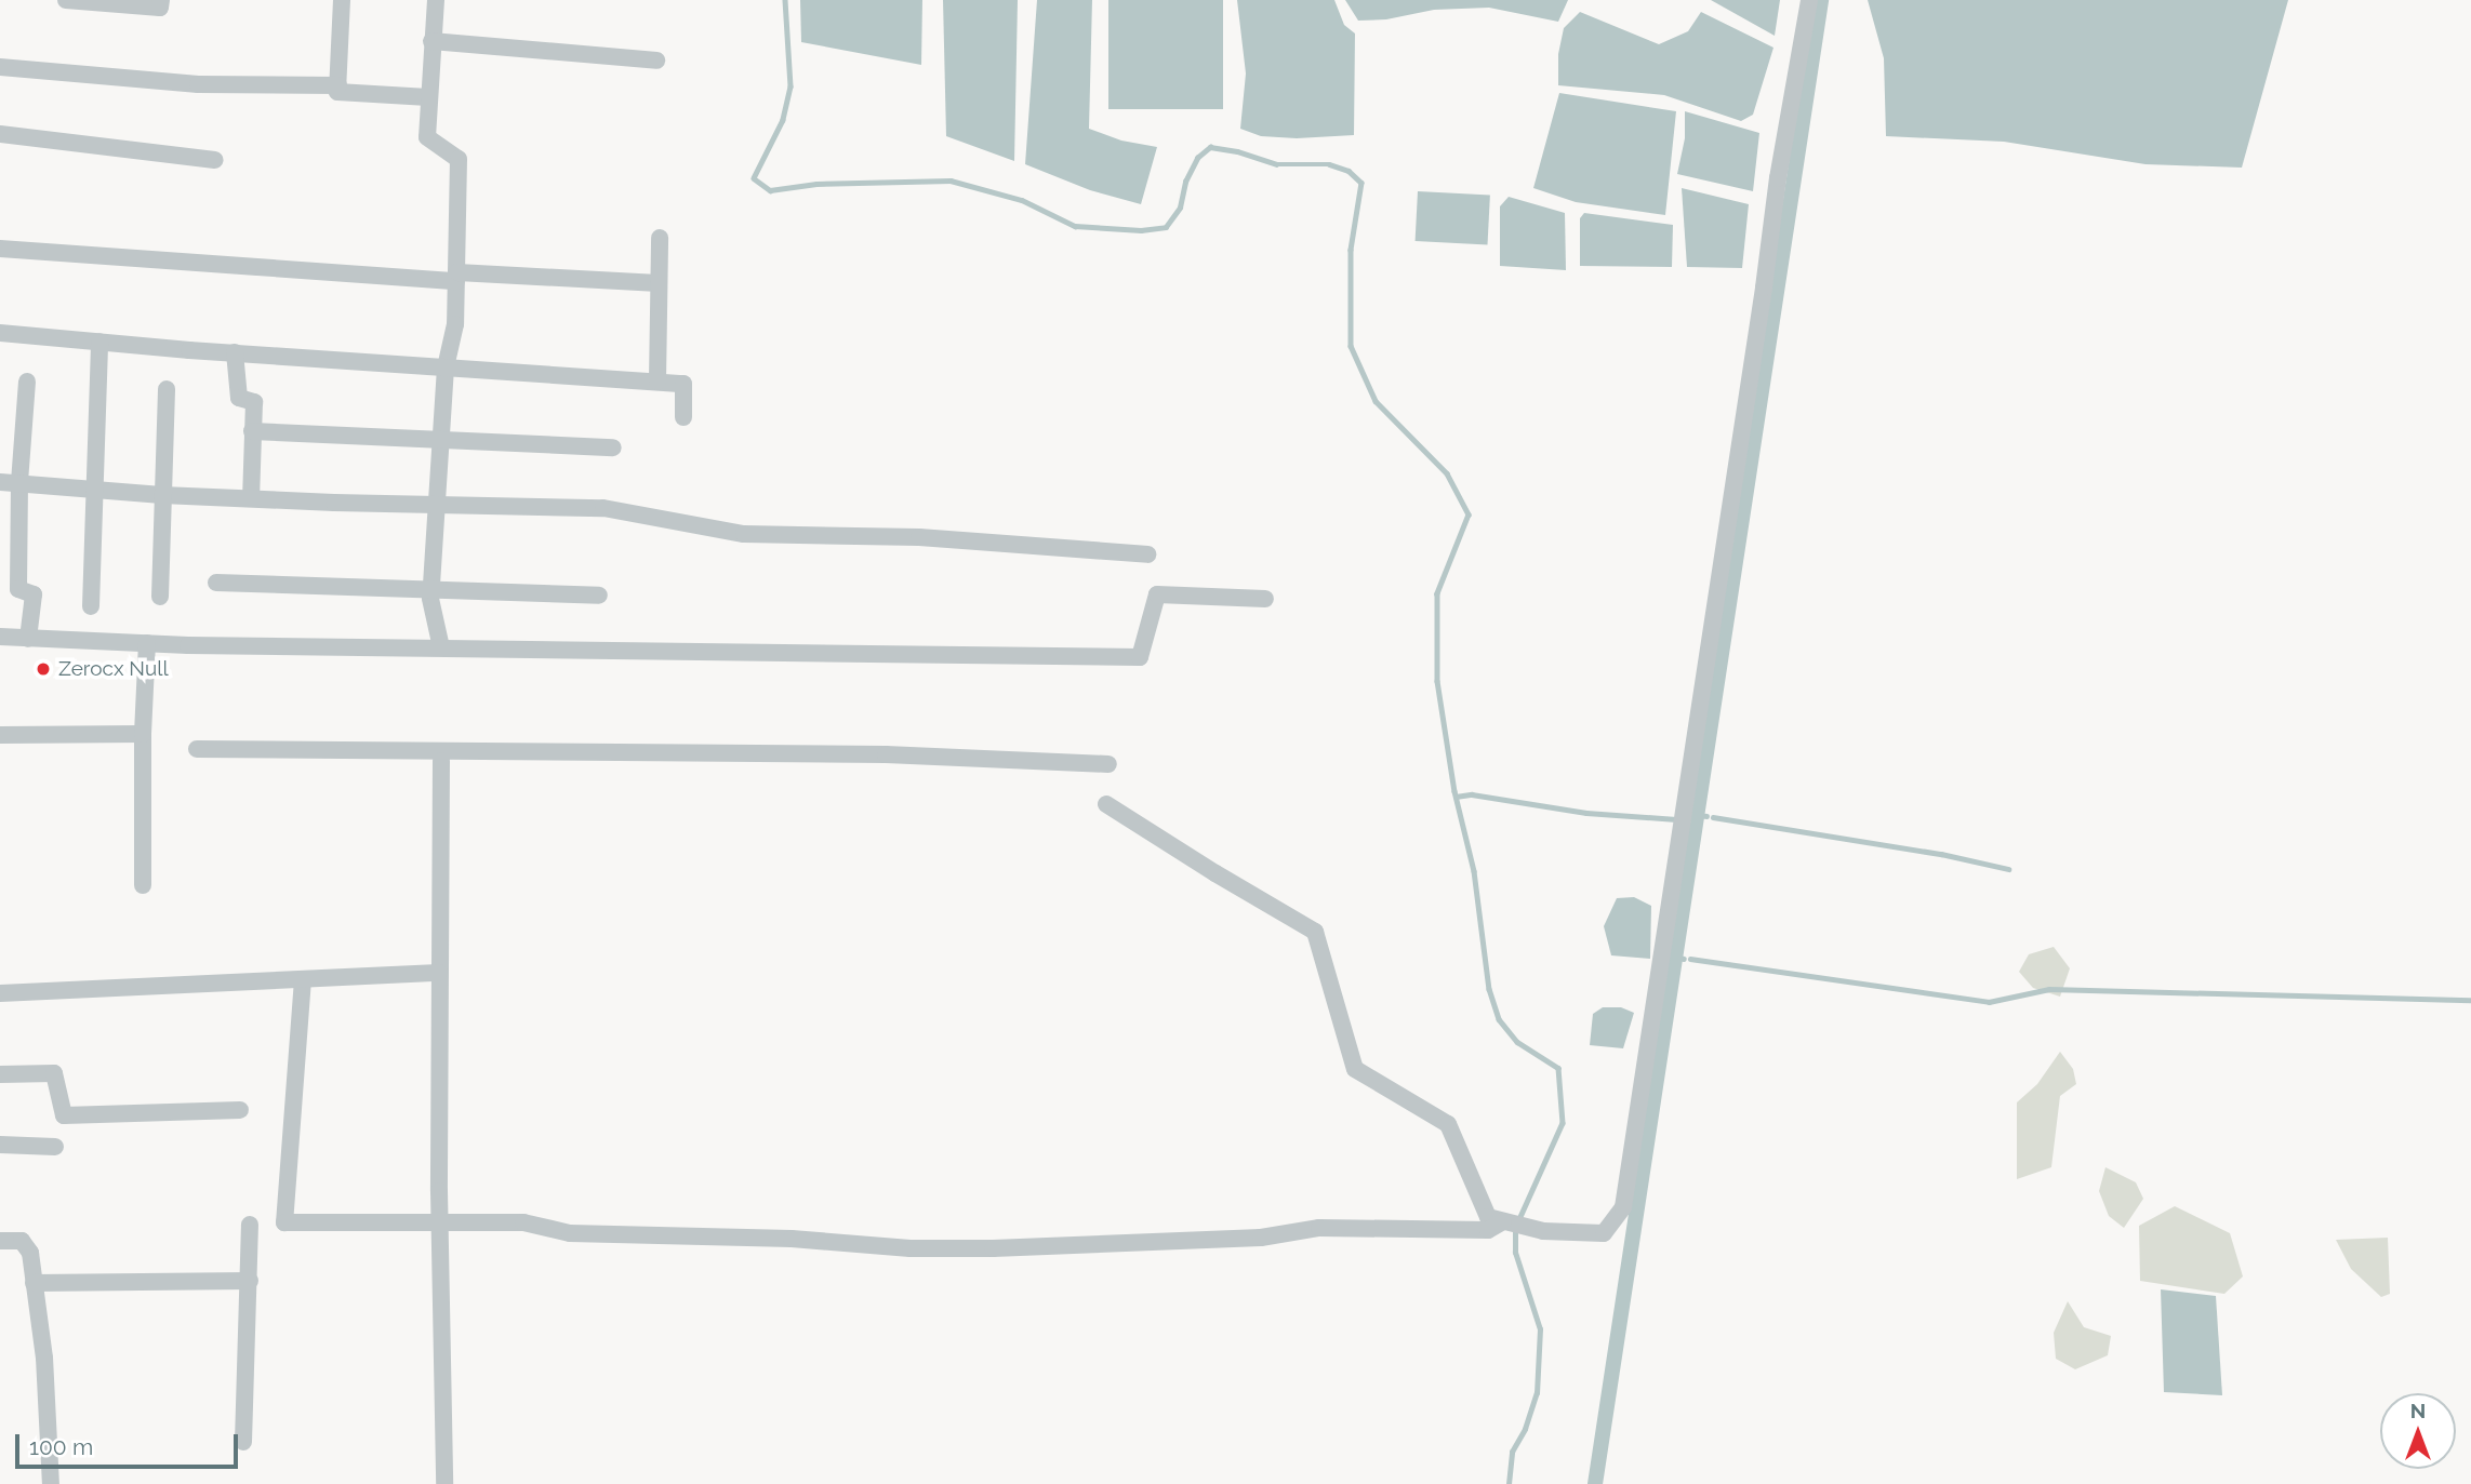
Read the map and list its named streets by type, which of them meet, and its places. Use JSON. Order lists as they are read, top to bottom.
{
  "places": ["Zerocx Null"],
  "scale_bar": "100 m",
  "north": "top"
}
